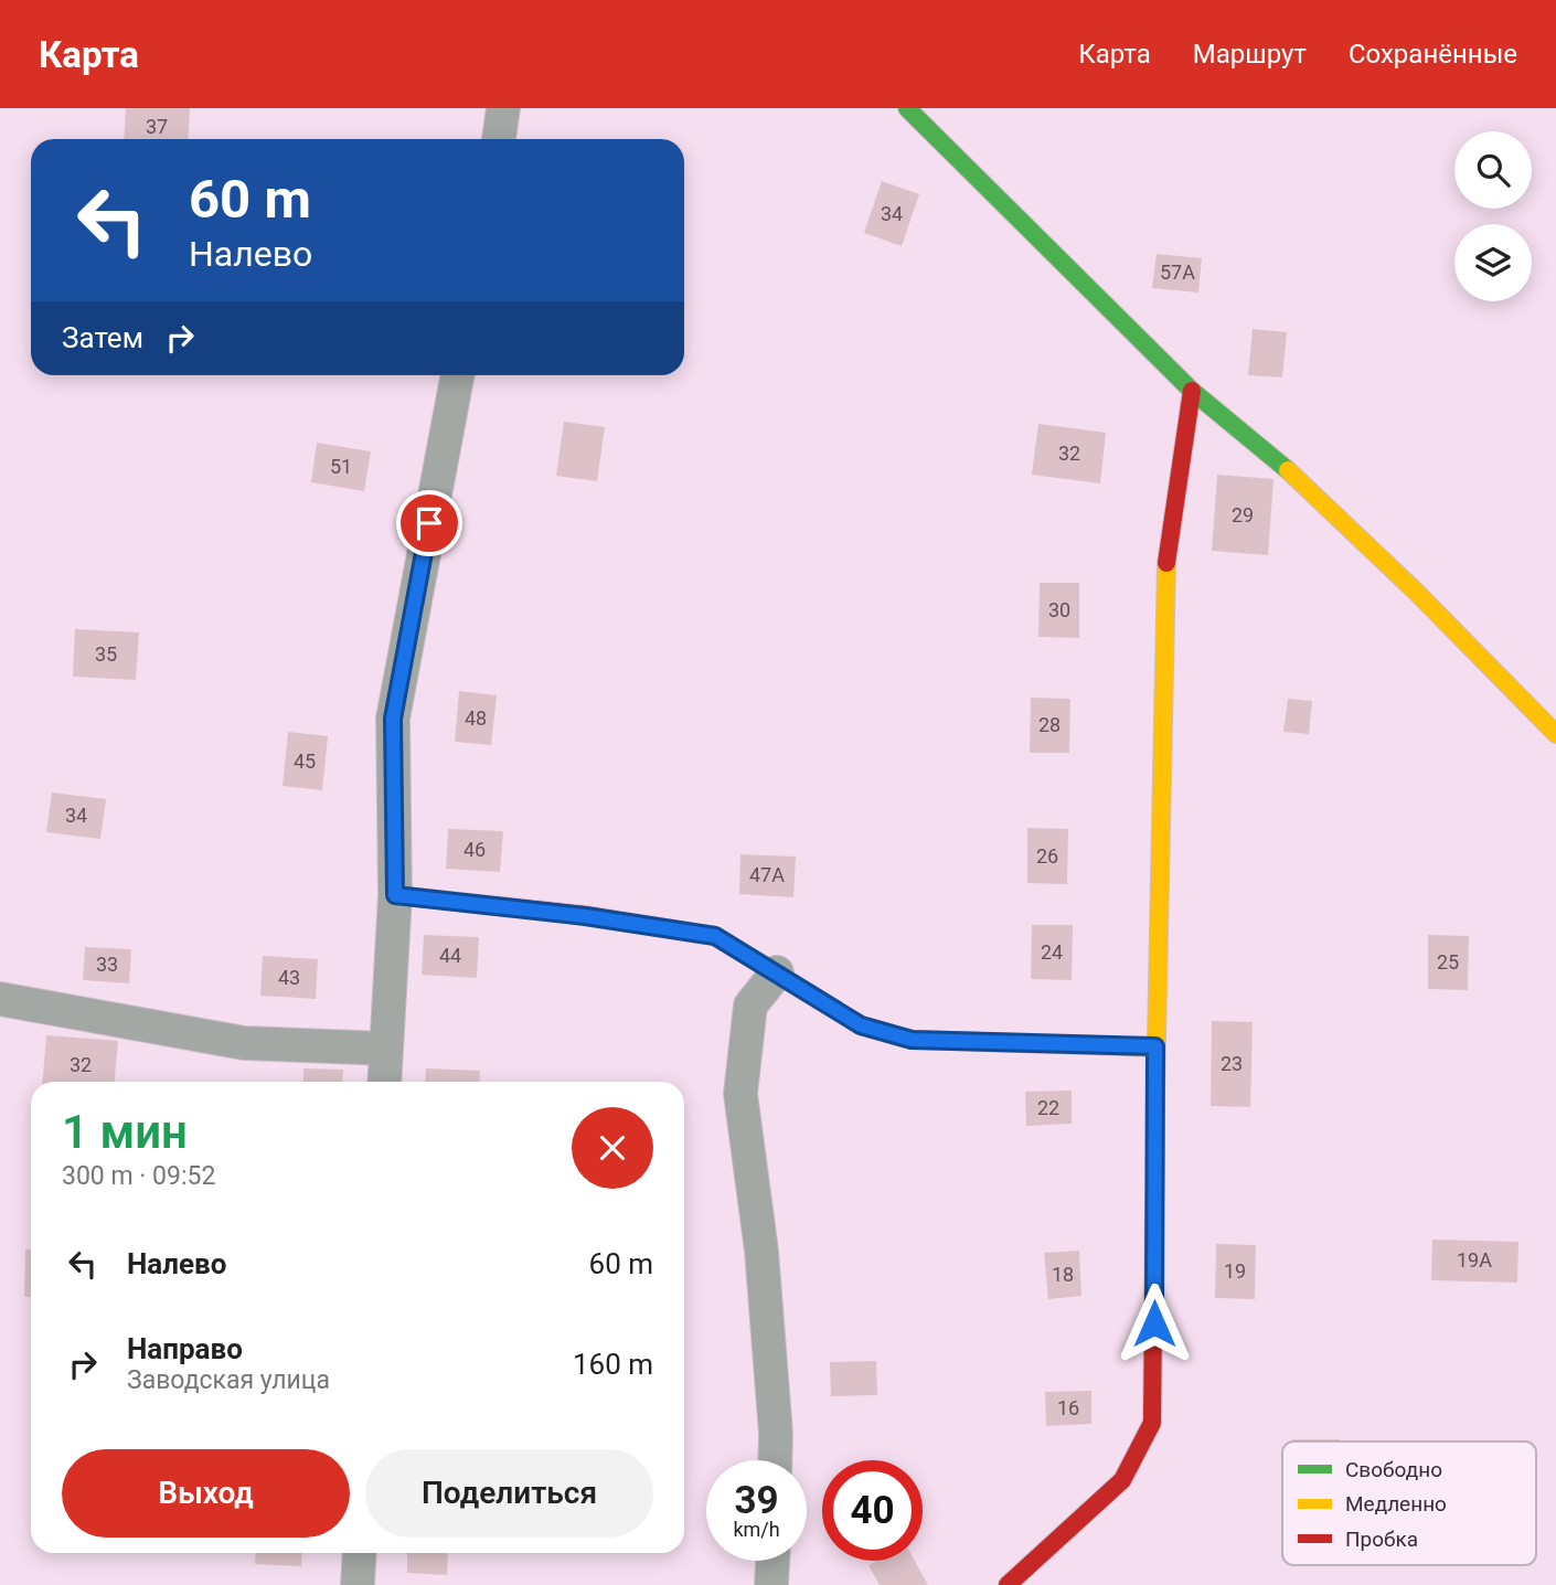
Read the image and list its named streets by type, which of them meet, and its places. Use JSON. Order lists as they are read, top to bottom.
{
  "house_numbers": [
    "37",
    "34",
    "57А",
    "32",
    "51",
    "29",
    "30",
    "35",
    "48",
    "28",
    "45",
    "34",
    "46",
    "26",
    "47А",
    "24",
    "44",
    "25",
    "33",
    "43",
    "23",
    "32",
    "22",
    "19А",
    "19",
    "18",
    "16"
  ],
  "legend": ["Свободно", "Медленно", "Пробка"],
  "page": {
    "header": "Карта",
    "nav": ["Карта", "Маршрут", "Сохранённые"],
    "turn": ["60 m", "Налево"],
    "then": "Затем",
    "heading": ["1 мин", "300 m · 09:52"],
    "list": [
      {
        "name": "Налево",
        "value": "60 m"
      },
      {
        "name": "Направо",
        "note": "Заводская улица",
        "value": "160 m"
      }
    ],
    "buttons": ["Выход", "Поделиться"],
    "speed": "39 km/h",
    "limit": "40"
  }
}
